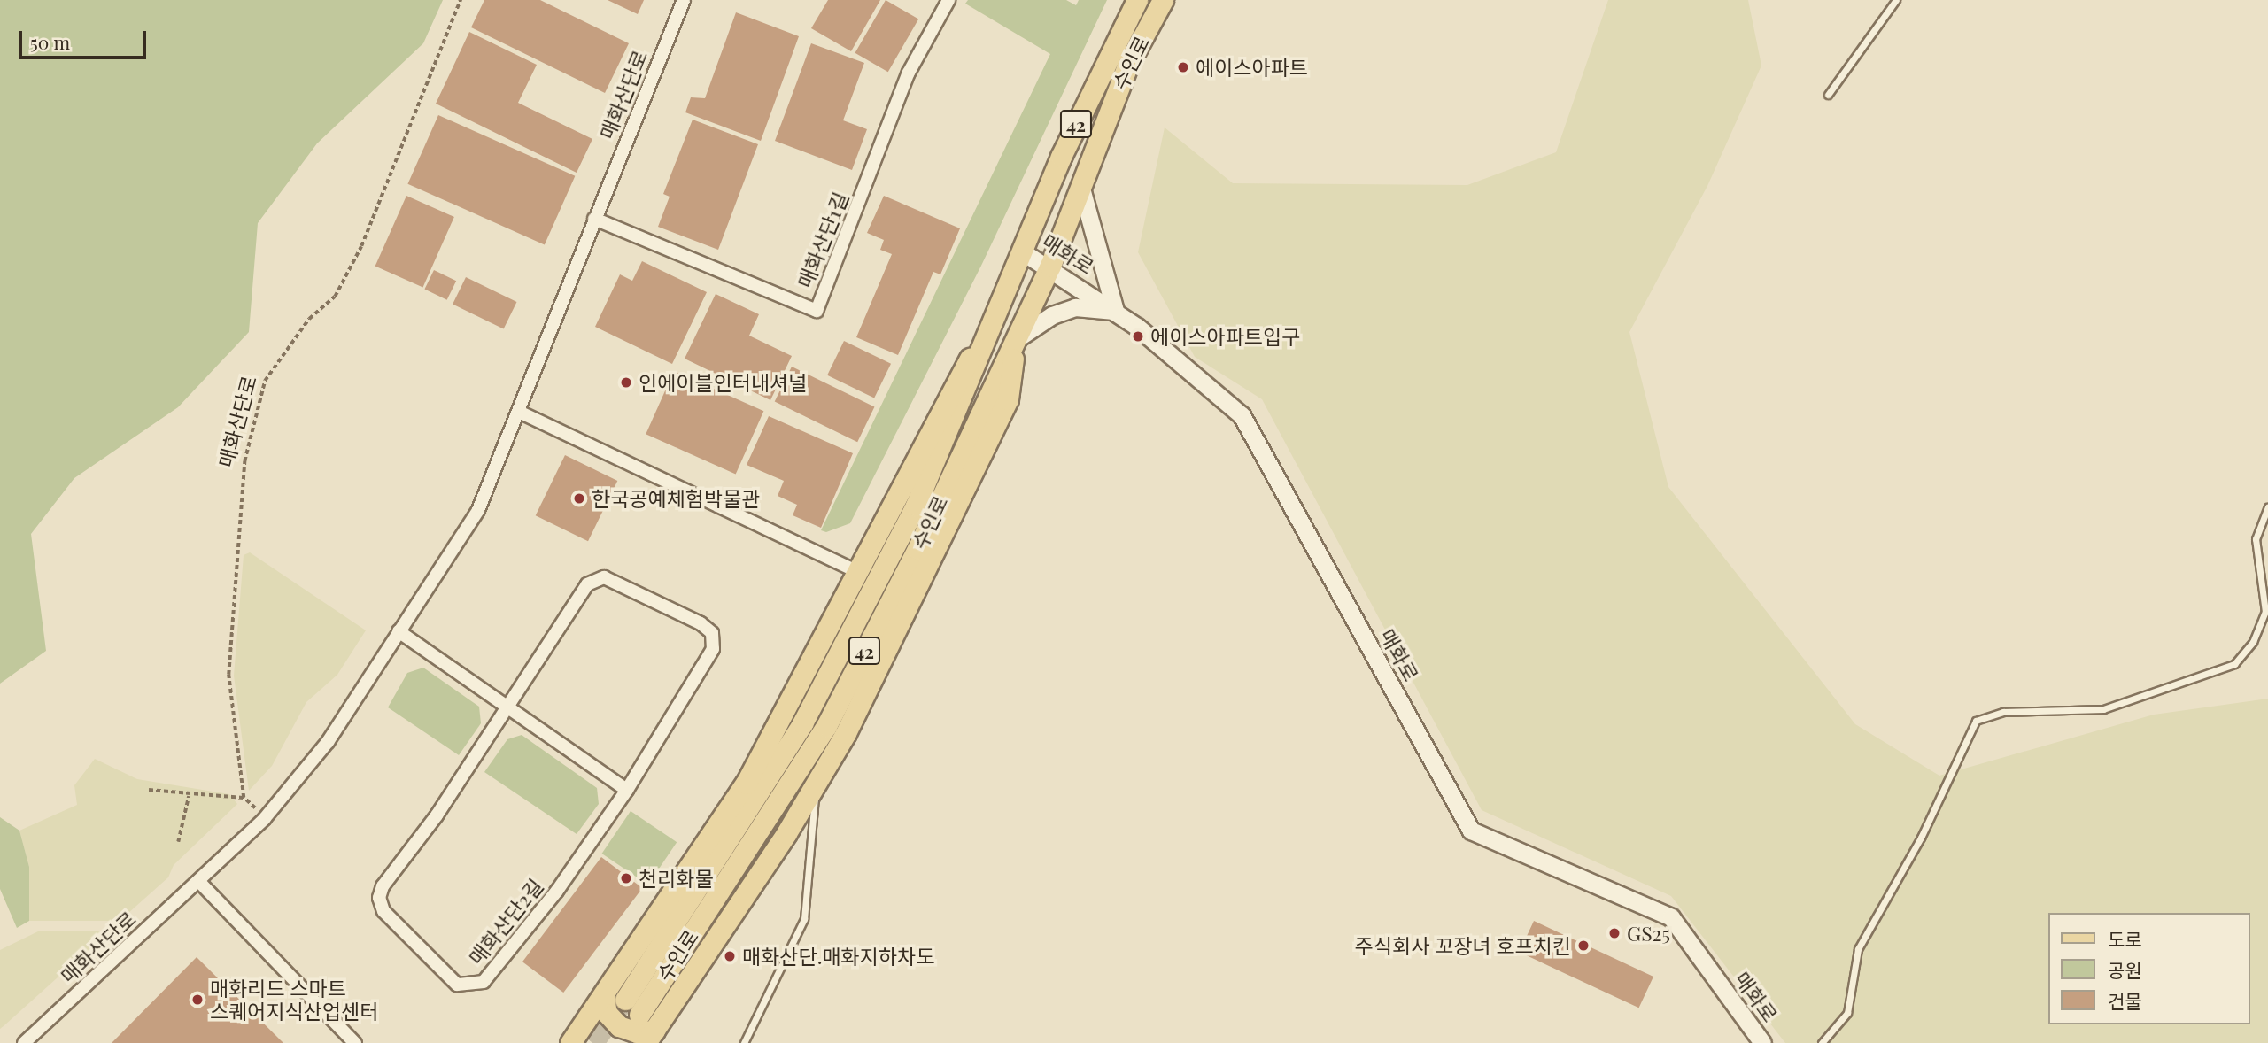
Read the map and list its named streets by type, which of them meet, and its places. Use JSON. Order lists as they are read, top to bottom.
{
  "streets": {
    "main road": ["수인로", "42"],
    "street": [
      "매화산단로",
      "매화산단1길",
      "매화로",
      "매화산단2길"
    ]
  },
  "crossings": [
    ["수인로", "매화로"],
    ["매화산단로", "매화산단1길"]
  ],
  "places": [
    "에이스아파트",
    "에이스아파트입구",
    "인에이블인터내셔널",
    "한국공예체험박물관",
    "천리화물",
    "GS25",
    "주식회사 꼬장녀 호프치킨",
    "매화산단.매화지하차도",
    "매화리드 스마트 스퀘어지식산업센터"
  ],
  "legend": ["도로", "공원", "건물"],
  "scale_bar": "50 m"
}
